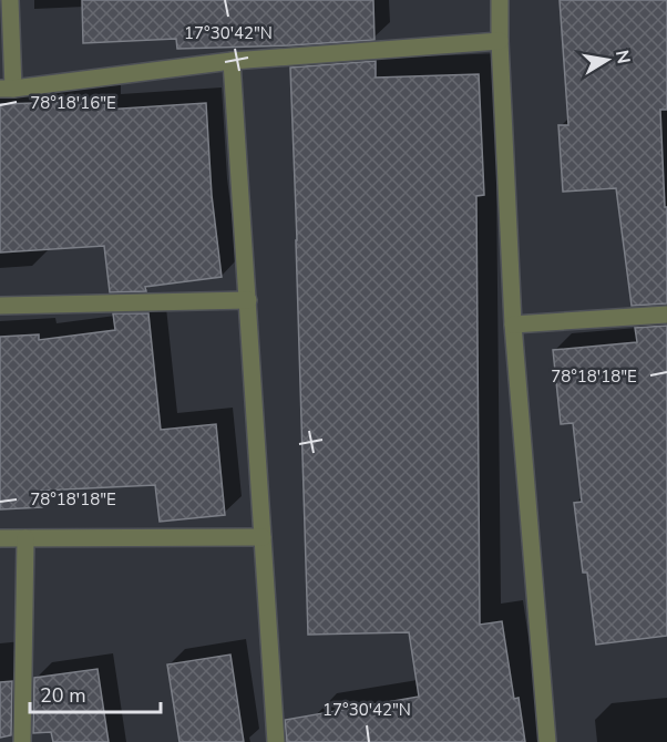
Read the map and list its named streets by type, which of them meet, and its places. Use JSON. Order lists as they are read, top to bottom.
{
  "scale_bar": "20 m",
  "north": "right",
  "coordinates": ["17°30'42\"N", "78°18'16\"E", "78°18'18\"E"]
}
